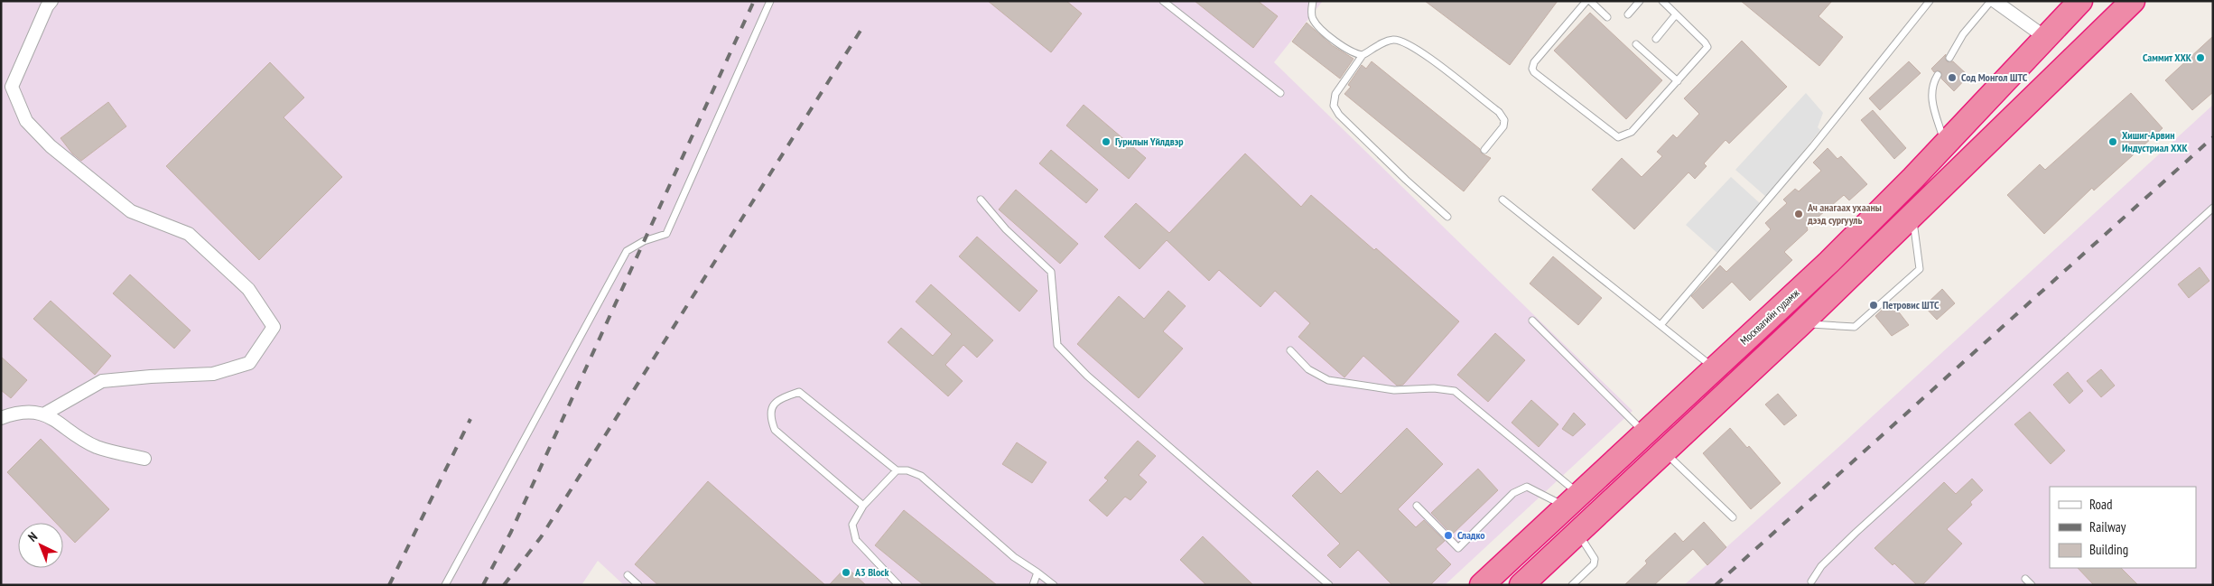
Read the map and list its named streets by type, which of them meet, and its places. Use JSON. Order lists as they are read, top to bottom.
{
  "streets": {
    "highway": ["Москвагийн гудамж"]
  },
  "places": [
    "Саммит ХХК",
    "Сод Монгол ШТС",
    "Гурилын Үйлдвэр",
    "Хишиг-Арвин Индустриал ХХК",
    "Ач анагаах ухааны дээд сургууль",
    "Петровис ШТС",
    "Сладко",
    "A3 Block"
  ],
  "legend": ["Road", "Railway", "Building"],
  "north": "top left"
}
